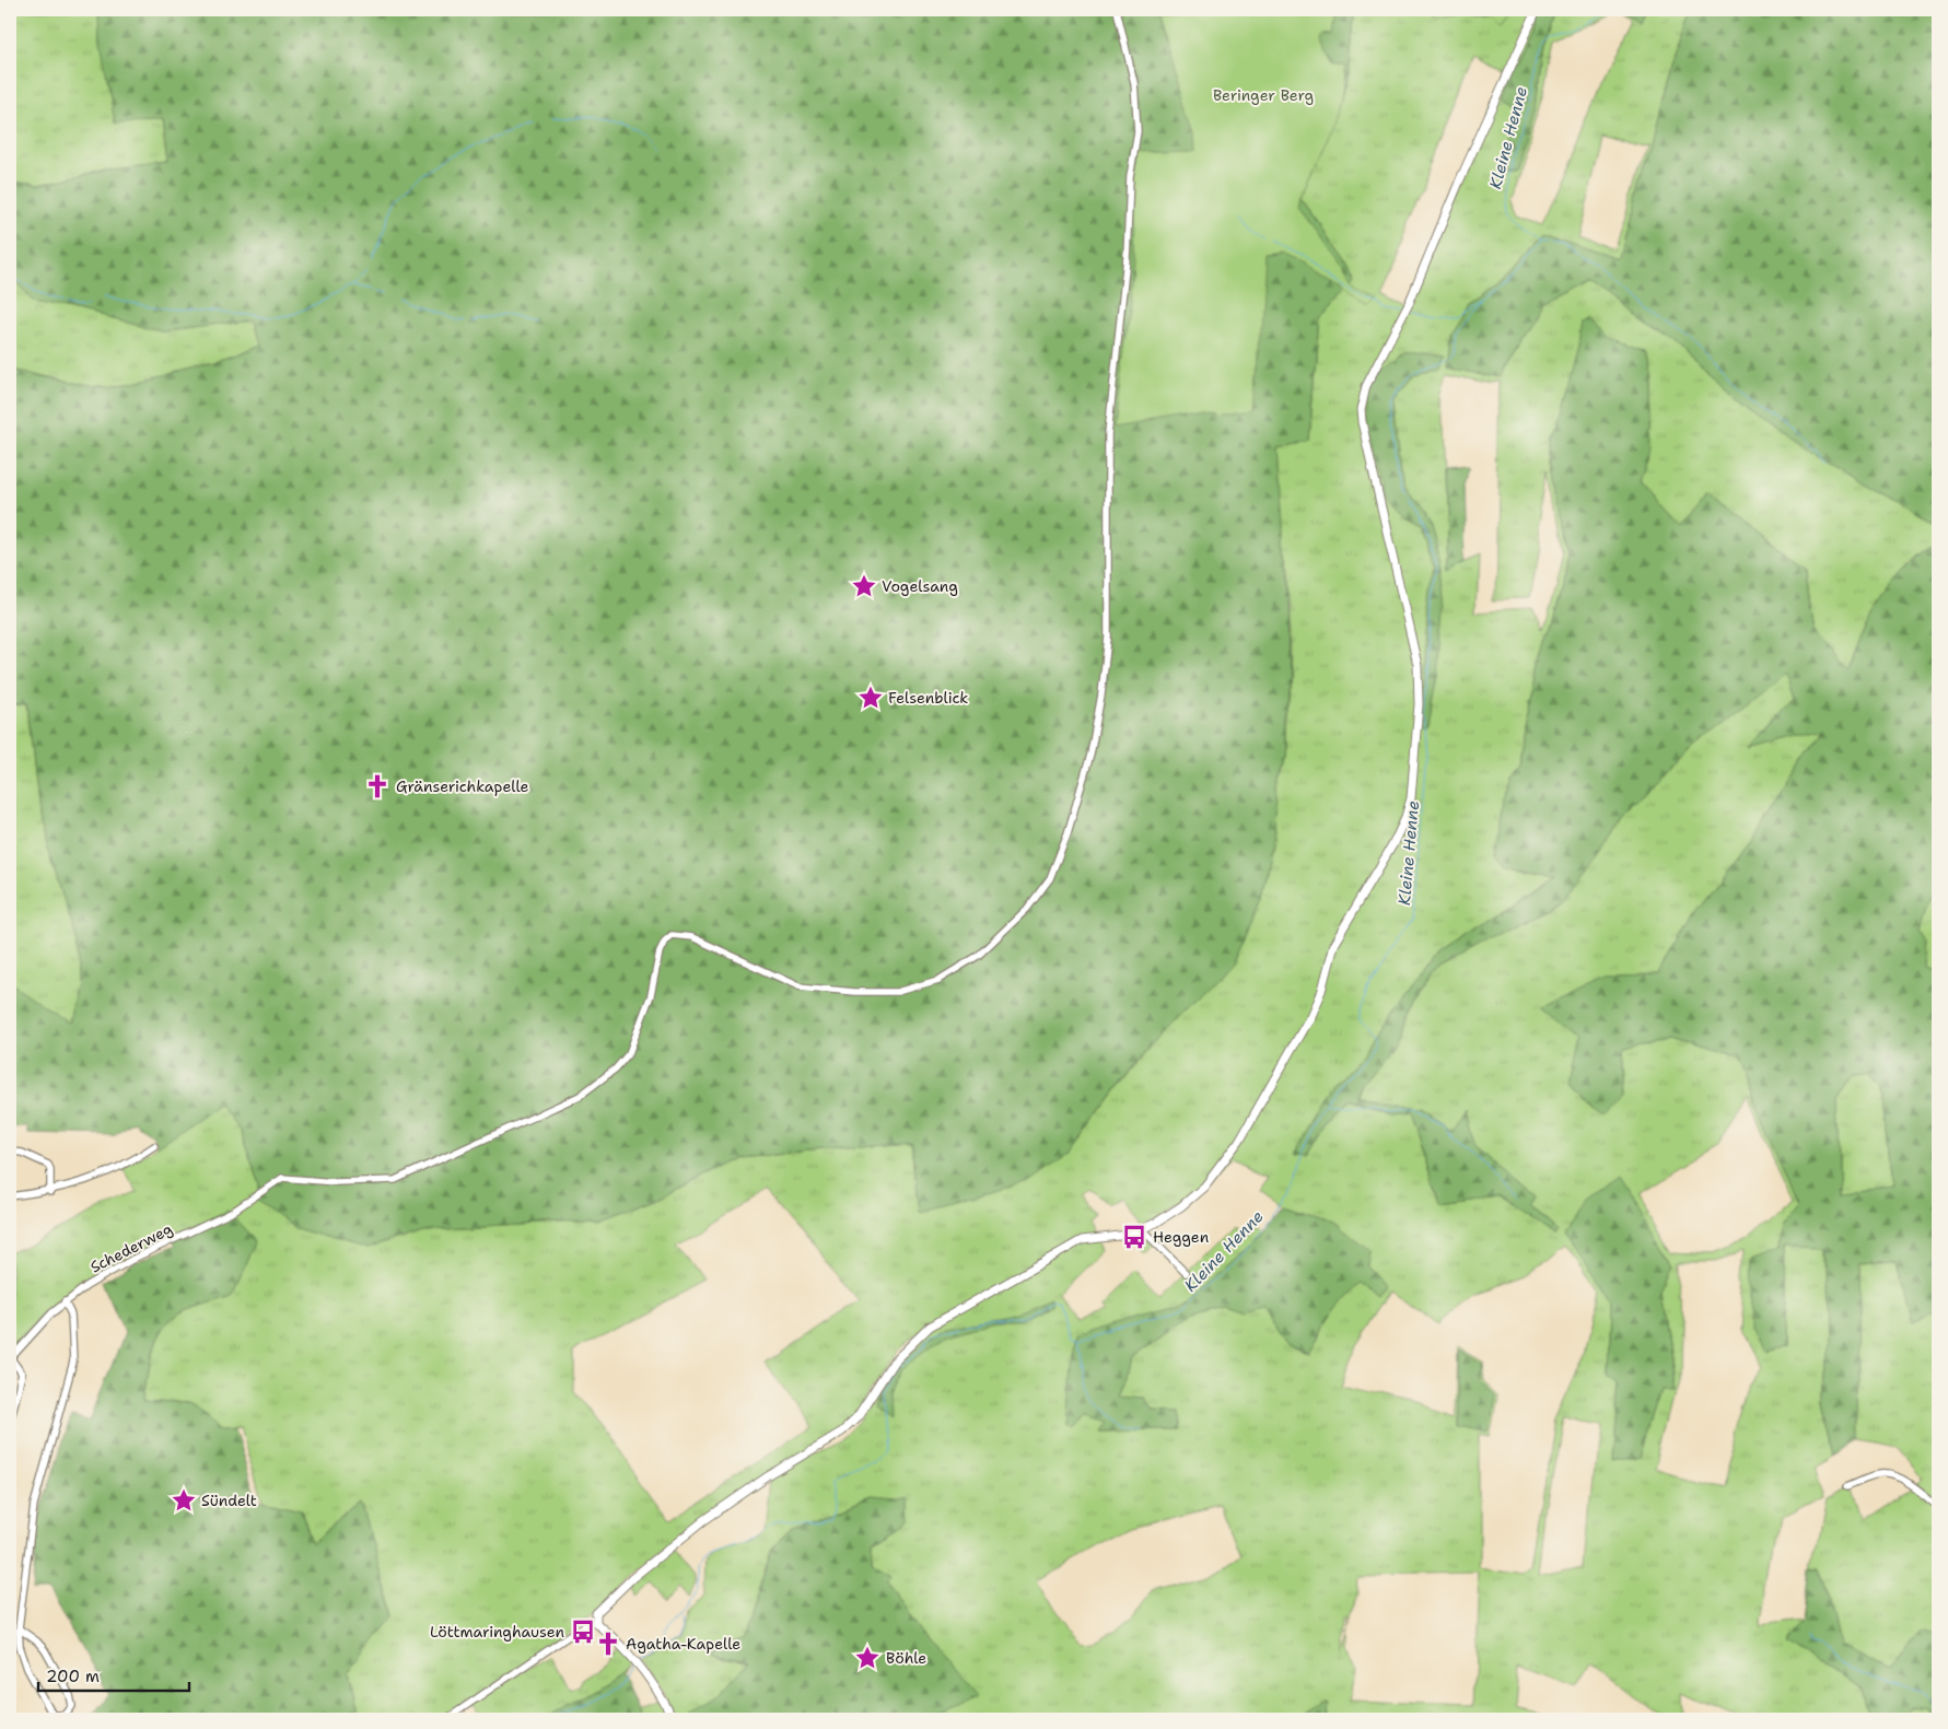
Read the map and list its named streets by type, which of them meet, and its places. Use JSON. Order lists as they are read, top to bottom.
{
  "streets": {
    "street": ["Schederweg"]
  },
  "water": ["Kleine Henne"],
  "parks": ["Beringer Berg"],
  "places": {
    "place": [
      "Vogelsang",
      "Felsenblick",
      "Sündelt",
      "Böhle"
    ],
    "church": ["Gränserichkapelle", "Agatha-Kapelle"],
    "bus stop": ["Heggen", "Löttmaringhausen"]
  },
  "scale_bar": "200 m"
}
